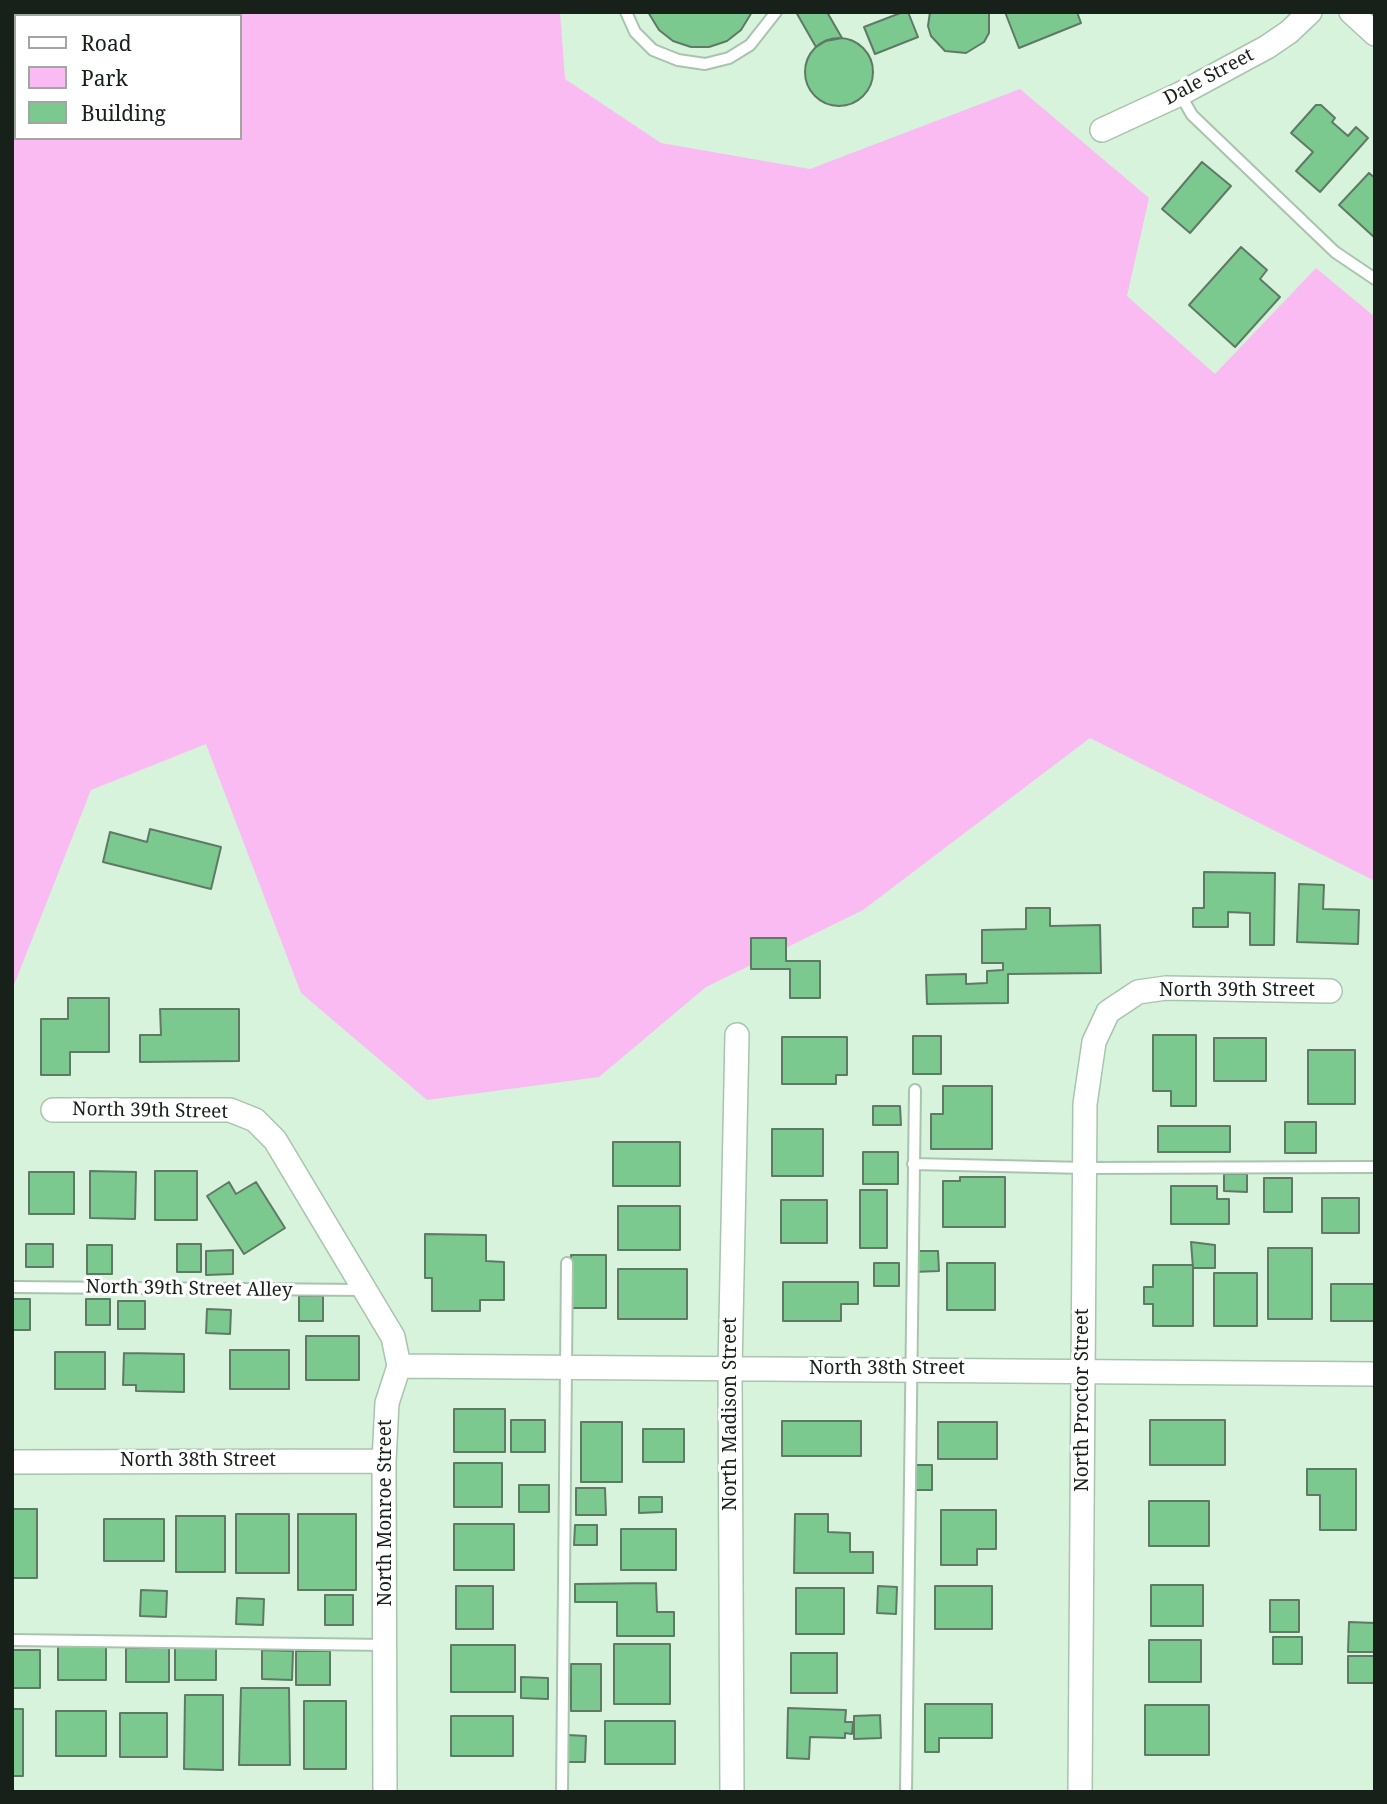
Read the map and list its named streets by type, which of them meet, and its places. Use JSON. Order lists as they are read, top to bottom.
{
  "streets": {
    "street": [
      "Dale Street",
      "North 39th Street",
      "North 38th Street",
      "North Proctor Street",
      "North Madison Street",
      "North Monroe Street"
    ],
    "lane": ["North 39th Street Alley"]
  },
  "crossings": [
    ["North 39th Street", "North 39th Street Alley"],
    ["North 39th Street", "North Proctor Street"],
    ["North 38th Street", "North Proctor Street"],
    ["North 38th Street", "North Madison Street"],
    ["North 38th Street", "North Monroe Street"]
  ],
  "legend": ["Road", "Park", "Building"]
}
